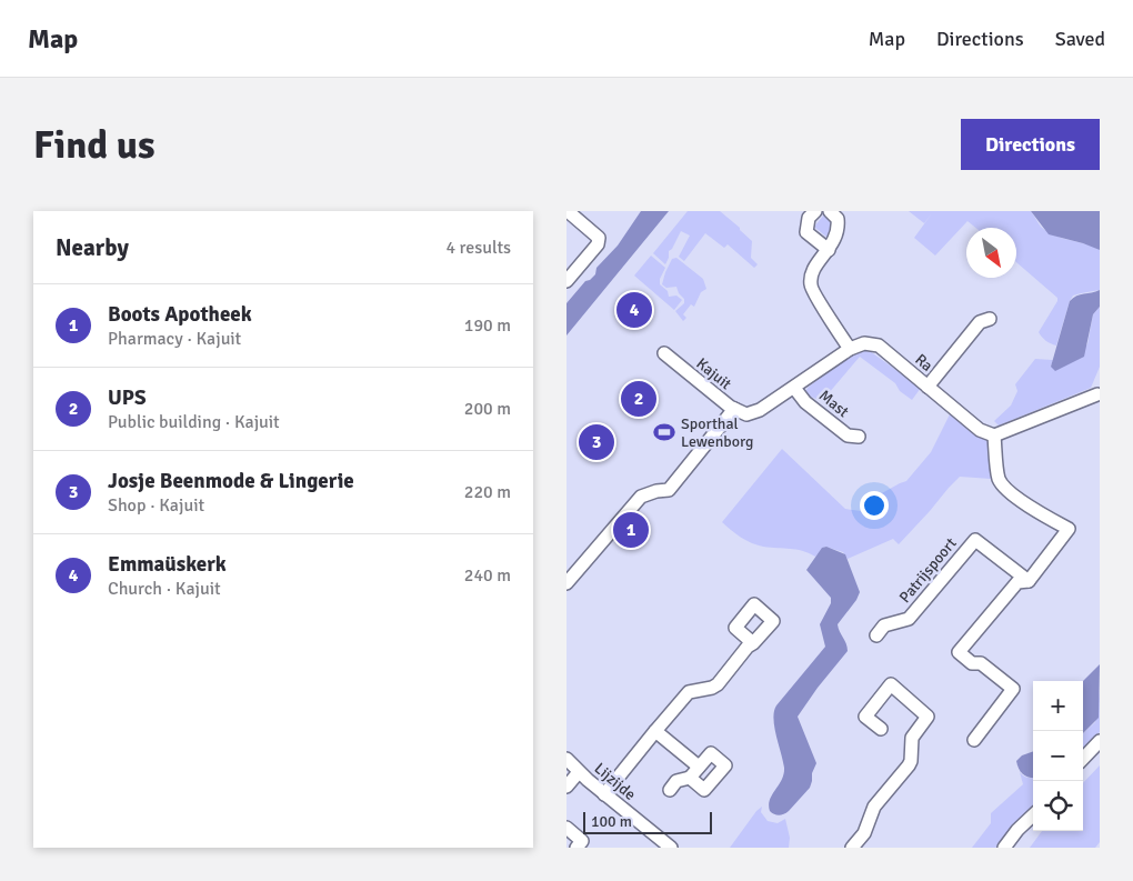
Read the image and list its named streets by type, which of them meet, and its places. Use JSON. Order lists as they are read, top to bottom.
{
  "streets": {
    "street": [
      "Ra",
      "Kajuit",
      "Mast",
      "Patrijspoort",
      "Lijzijde"
    ]
  },
  "crossings": [
    ["Ra", "Kajuit"],
    ["Ra", "Mast"]
  ],
  "places": {
    "sports": ["Sporthal Lewenborg"]
  },
  "scale_bar": "100 m",
  "north": "bottom right",
  "page": {
    "header": "Map",
    "nav": ["Map", "Directions", "Saved"],
    "buttons": "Directions",
    "title": "Find us",
    "heading": ["Nearby", "4 results"],
    "list": [
      {
        "mark": "1",
        "name": "Boots Apotheek",
        "note": "Pharmacy · Kajuit",
        "value": "190 m"
      },
      {
        "mark": "2",
        "name": "UPS",
        "note": "Public building · Kajuit",
        "value": "200 m"
      },
      {
        "mark": "3",
        "name": "Josje Beenmode & Lingerie",
        "note": "Shop · Kajuit",
        "value": "220 m"
      },
      {
        "mark": "4",
        "name": "Emmaüskerk",
        "note": "Church · Kajuit",
        "value": "240 m"
      }
    ],
    "pins": [
      "4",
      "2",
      "3",
      "1"
    ],
    "map_buttons": ["+", "−"],
    "scale": "100 m"
  }
}
